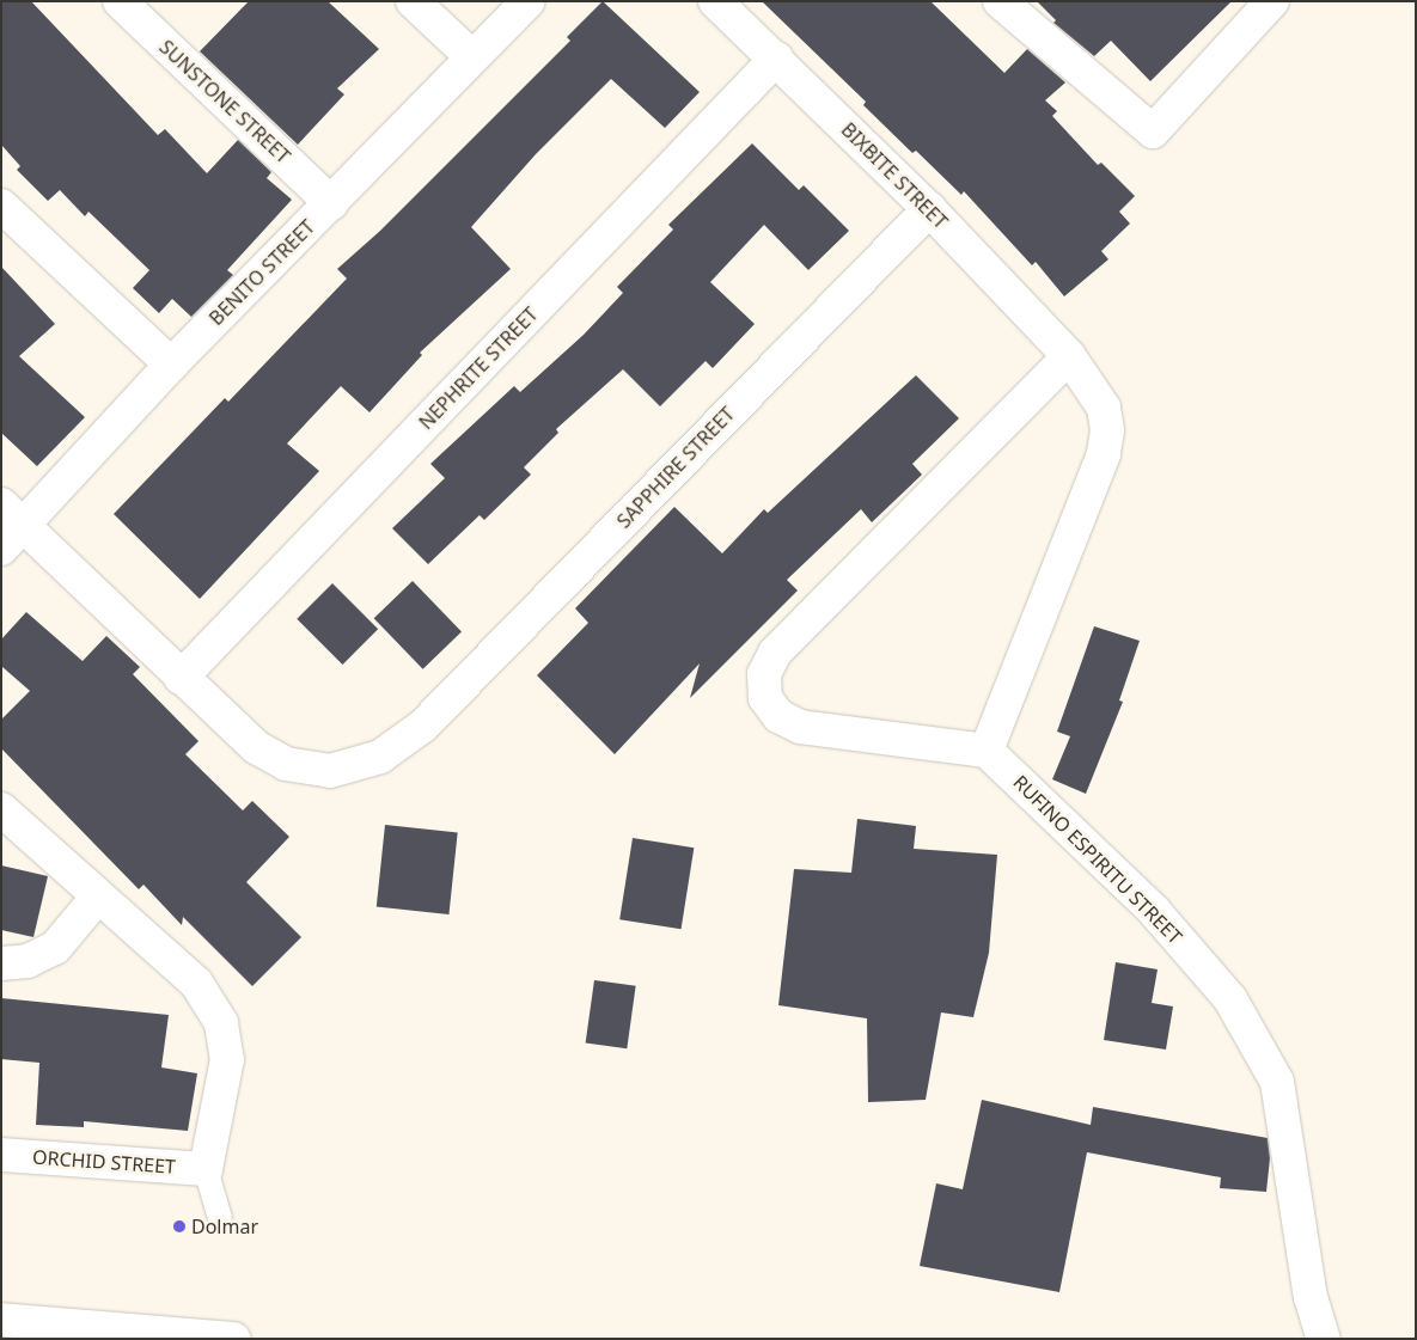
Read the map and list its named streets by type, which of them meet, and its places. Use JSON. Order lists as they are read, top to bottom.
{
  "streets": {
    "street": [
      "SUNSTONE STREET",
      "BIXBITE STREET",
      "BENITO STREET",
      "NEPHRITE STREET",
      "SAPPHIRE STREET",
      "RUFINO ESPIRITU STREET",
      "ORCHID STREET"
    ]
  },
  "crossings": [
    ["SUNSTONE STREET", "BENITO STREET"],
    ["BIXBITE STREET", "NEPHRITE STREET"],
    ["BIXBITE STREET", "SAPPHIRE STREET"],
    ["BIXBITE STREET", "RUFINO ESPIRITU STREET"],
    ["BENITO STREET", "SAPPHIRE STREET"],
    ["NEPHRITE STREET", "SAPPHIRE STREET"]
  ],
  "places": ["Dolmar"]
}
